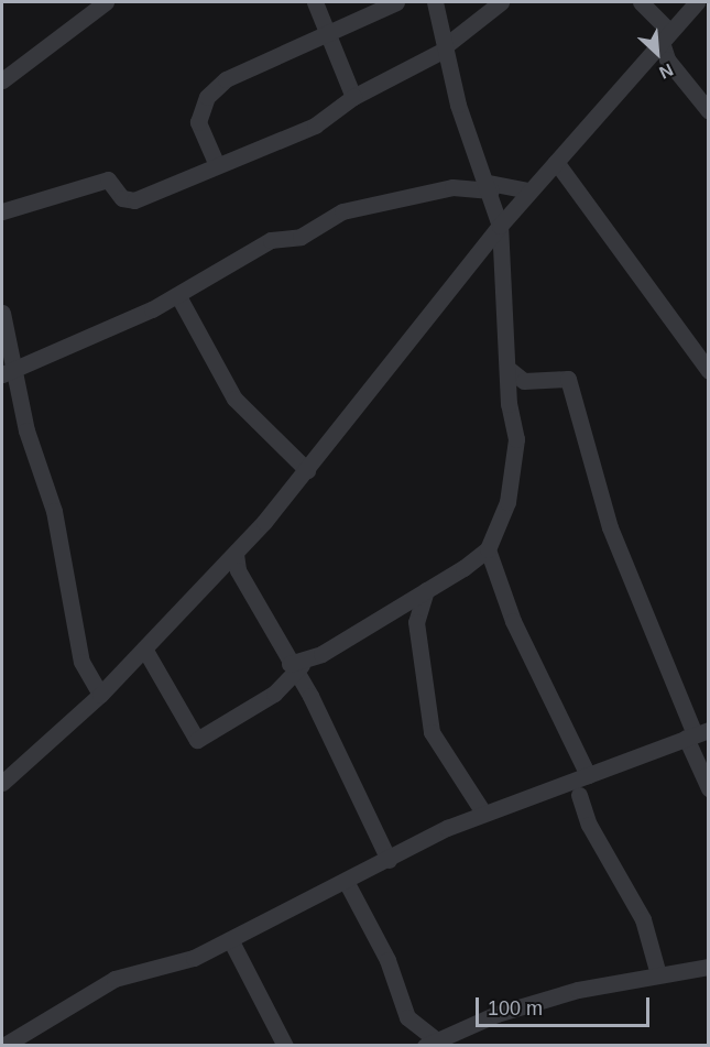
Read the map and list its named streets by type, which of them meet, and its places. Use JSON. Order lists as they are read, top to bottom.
{
  "scale_bar": "100 m",
  "north": "bottom right"
}
